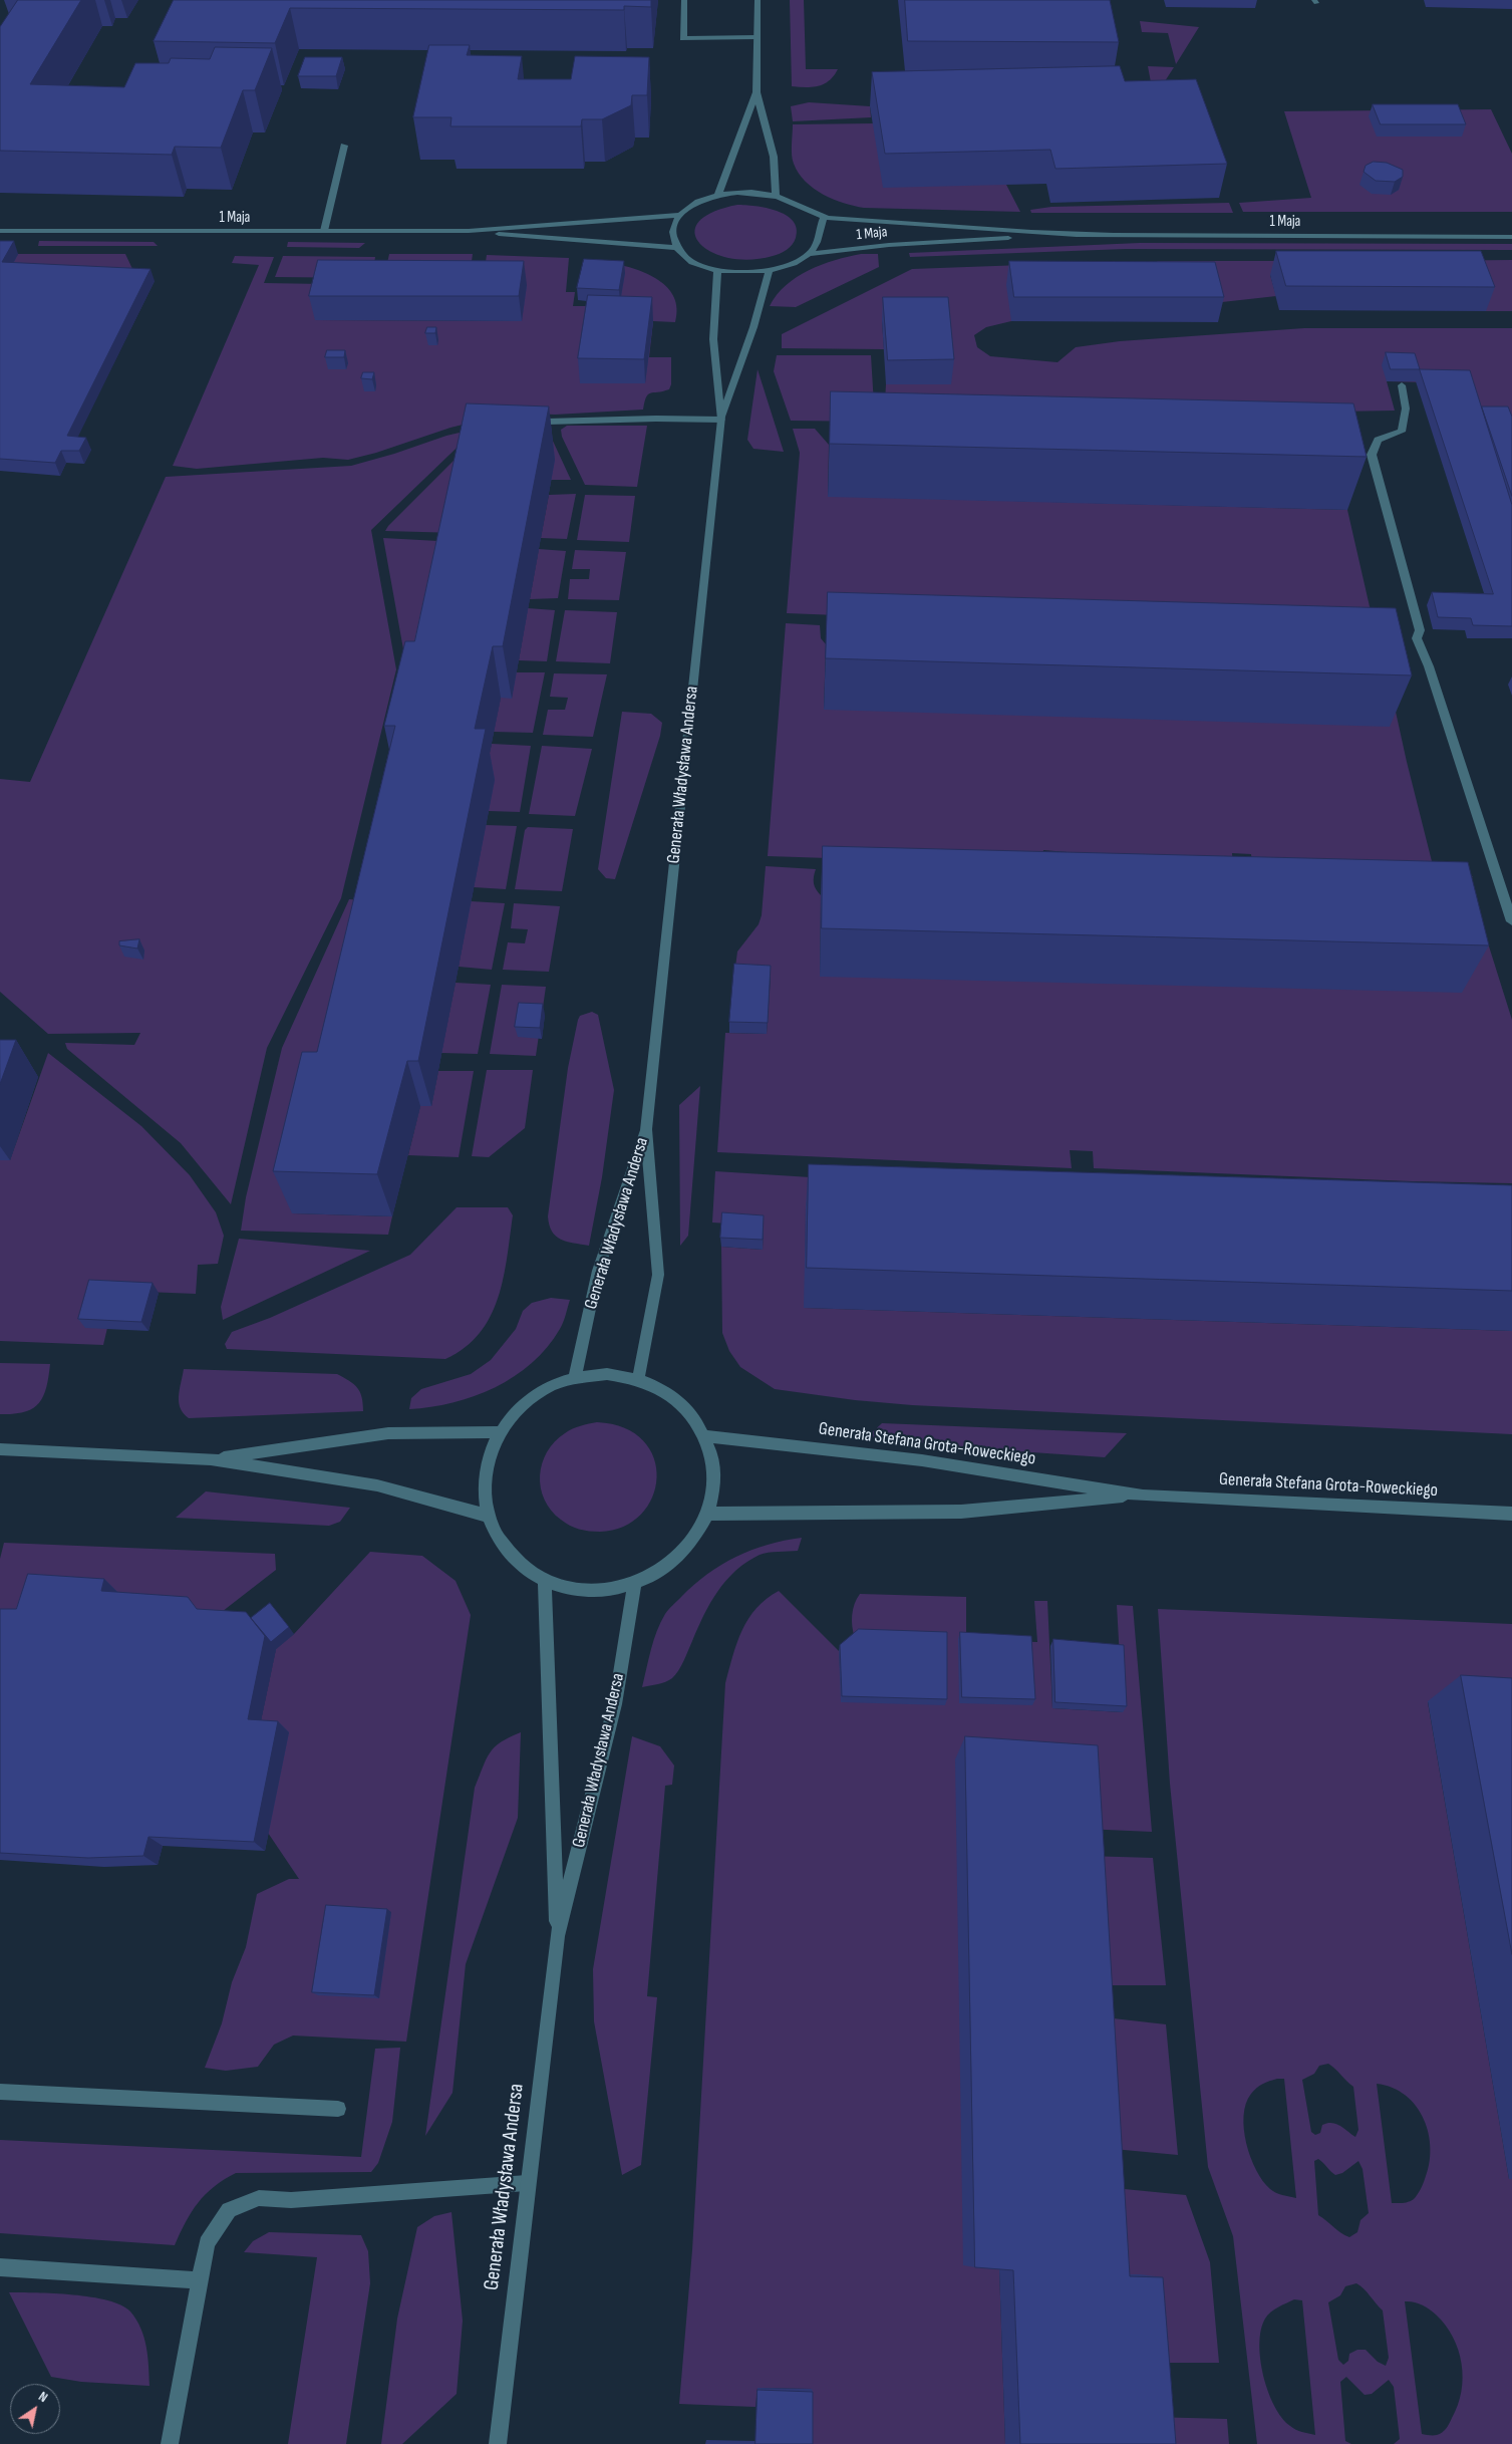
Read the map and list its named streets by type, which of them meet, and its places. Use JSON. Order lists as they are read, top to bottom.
{
  "streets": {
    "street": ["1 Maja", "Generała Władysława Andersa", "Generała Stefana Grota-Roweckiego"]
  },
  "north": "top right"
}
